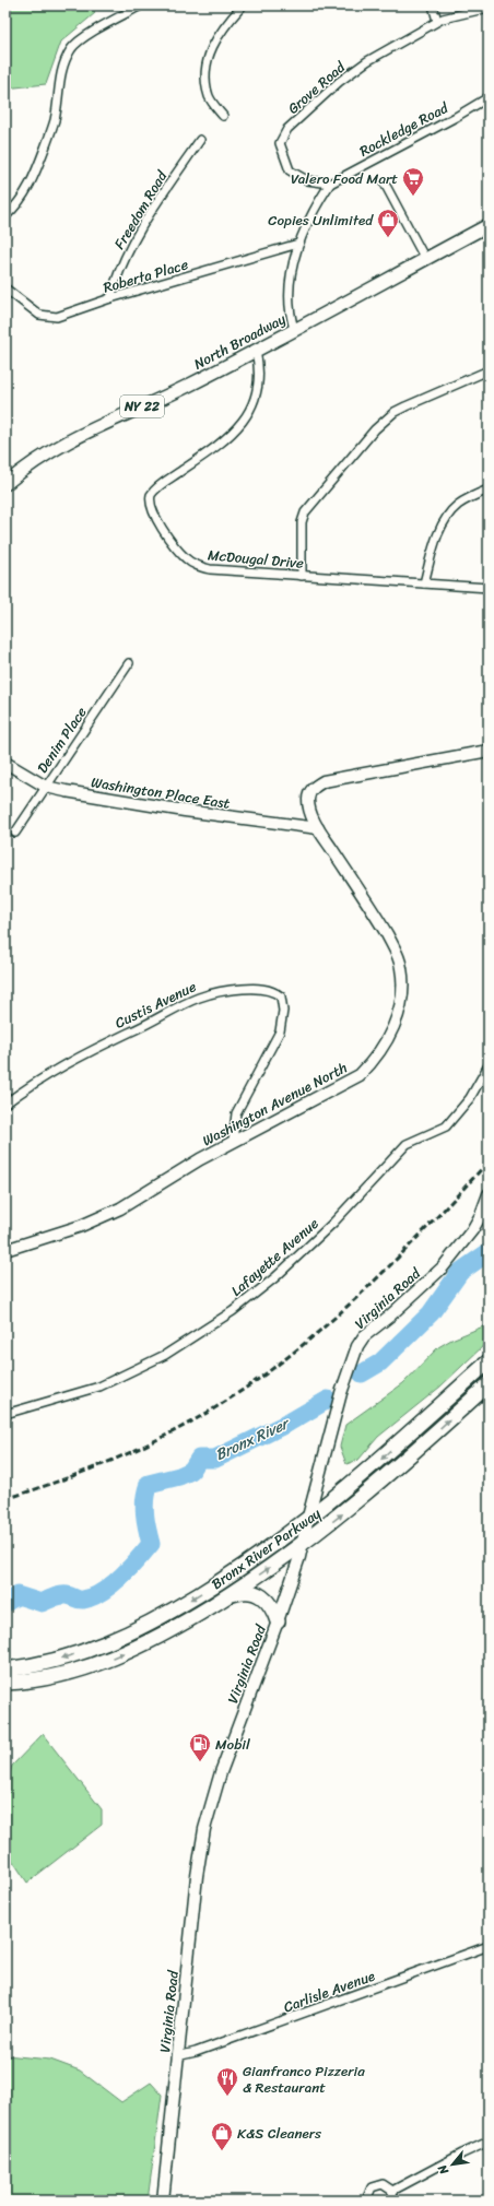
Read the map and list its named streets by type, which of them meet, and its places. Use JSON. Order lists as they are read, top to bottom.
{
  "streets": {
    "highway": ["Bronx River Parkway"],
    "main road": ["North Broadway", "NY 22"],
    "street": [
      "Grove Road",
      "Rockledge Road",
      "Freedom Road",
      "Roberta Place",
      "McDougal Drive",
      "Denim Place",
      "Washington Place East",
      "Custis Avenue",
      "Washington Avenue North",
      "Lafayette Avenue",
      "Virginia Road",
      "Carlisle Avenue"
    ]
  },
  "crossings": [
    ["Grove Road", "Rockledge Road"],
    ["Freedom Road", "Roberta Place"],
    ["North Broadway", "McDougal Drive"],
    ["Denim Place", "Washington Place East"],
    ["Washington Place East", "Washington Avenue North"],
    ["Custis Avenue", "Washington Avenue North"],
    ["Virginia Road", "Bronx River Parkway"],
    ["Virginia Road", "Carlisle Avenue"]
  ],
  "water": ["Bronx River"],
  "places": {
    "supermarket": ["Valero Food Mart"],
    "shop": ["Copies Unlimited", "K&S Cleaners"],
    "fuel station": ["Mobil"],
    "restaurant": ["Gianfranco Pizzeria & Restaurant"]
  },
  "north": "bottom left"
}
